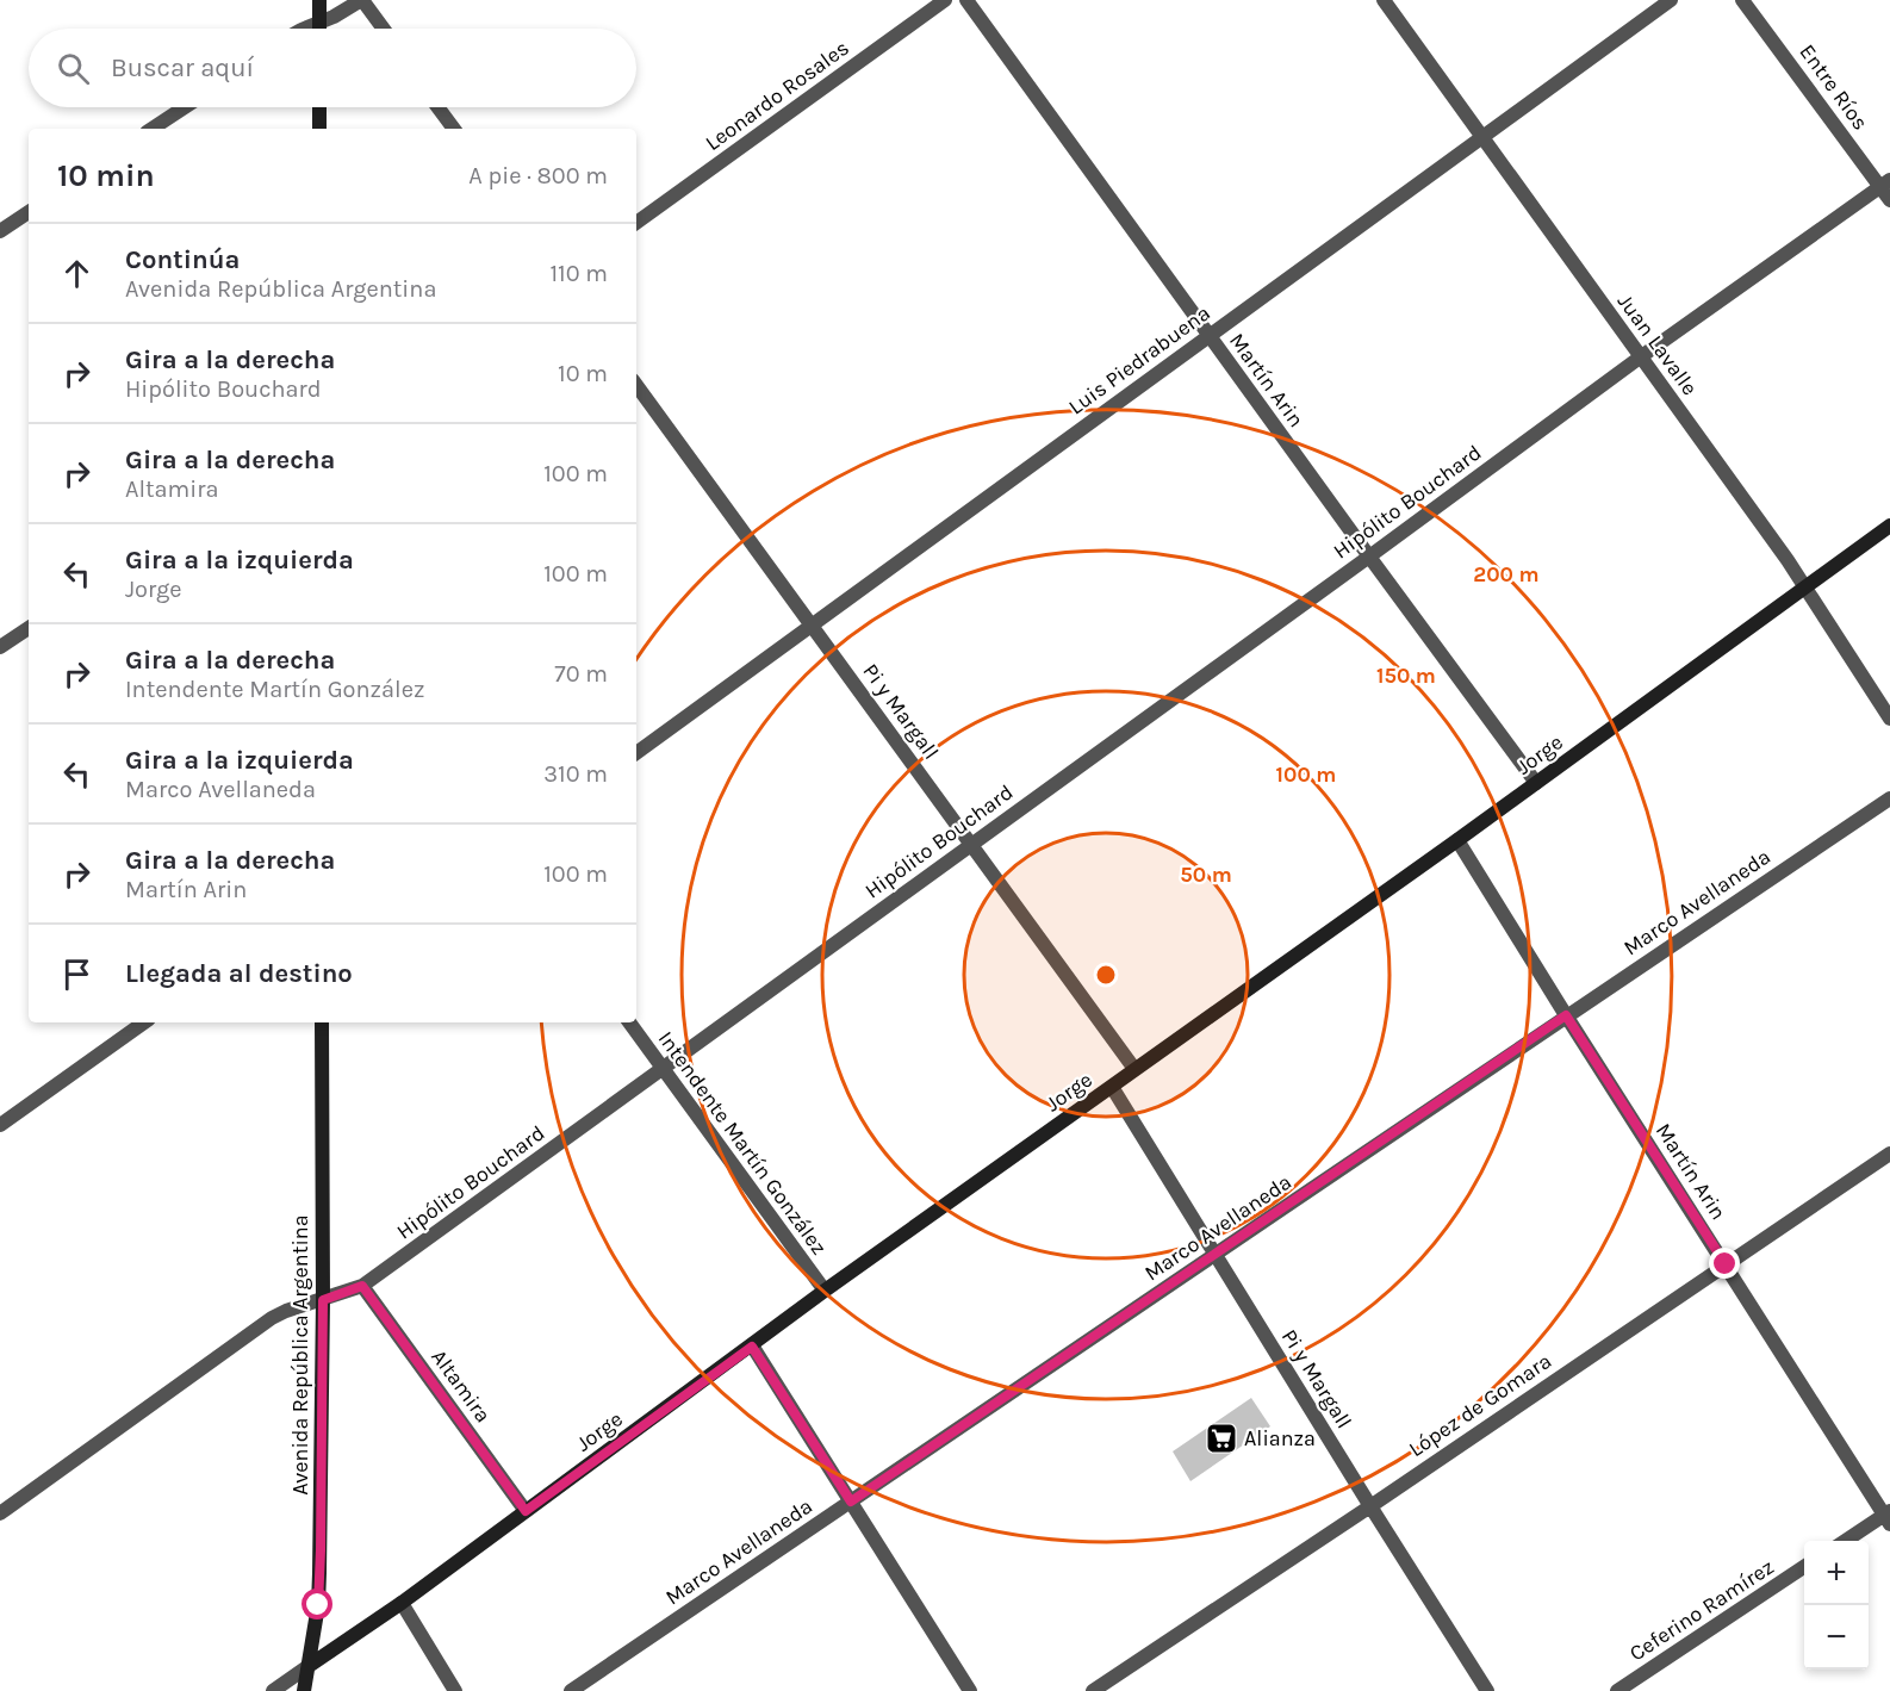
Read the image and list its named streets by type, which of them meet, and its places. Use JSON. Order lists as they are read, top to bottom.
{
  "streets": {
    "street": [
      "Entre Ríos",
      "Leonardo Rosales",
      "Juan Lavalle",
      "Luis Piedrabuena",
      "Martín Arin",
      "Hipólito Bouchard",
      "Pi y Margall",
      "Jorge",
      "Marco Avellaneda",
      "Intendente Martín González",
      "Avenida República Argentina",
      "Altamira",
      "López de Gomara",
      "Ceferino Ramírez"
    ]
  },
  "crossings": [
    ["Entre Ríos", "Hipólito Bouchard"],
    ["Juan Lavalle", "Luis Piedrabuena"],
    ["Juan Lavalle", "Hipólito Bouchard"],
    ["Juan Lavalle", "Jorge"],
    ["Luis Piedrabuena", "Martín Arin"],
    ["Luis Piedrabuena", "Pi y Margall"],
    ["Martín Arin", "Hipólito Bouchard"],
    ["Martín Arin", "Jorge"],
    ["Martín Arin", "Marco Avellaneda"],
    ["Martín Arin", "López de Gomara"],
    ["Hipólito Bouchard", "Pi y Margall"],
    ["Hipólito Bouchard", "Intendente Martín González"],
    ["Hipólito Bouchard", "Avenida República Argentina"],
    ["Hipólito Bouchard", "Altamira"],
    ["Pi y Margall", "Jorge"],
    ["Pi y Margall", "Marco Avellaneda"],
    ["Pi y Margall", "López de Gomara"],
    ["Jorge", "Intendente Martín González"],
    ["Jorge", "Avenida República Argentina"],
    ["Jorge", "Altamira"]
  ],
  "places": {
    "supermarket": ["Alianza"]
  },
  "page": {
    "search": "Buscar aquí",
    "heading": ["10 min", "A pie · 800 m"],
    "list": [
      ["Continúa", "Avenida República Argentina", "110 m"],
      ["Gira a la derecha", "Hipólito Bouchard", "10 m"],
      ["Gira a la derecha", "Altamira", "100 m"],
      ["Gira a la izquierda", "Jorge", "100 m"],
      ["Gira a la derecha", "Intendente Martín González", "70 m"],
      ["Gira a la izquierda", "Marco Avellaneda", "310 m"],
      ["Gira a la derecha", "Martín Arin", "100 m"],
      "Llegada al destino"
    ],
    "map_buttons": ["+", "−"]
  },
  "rings": [
    "200 m",
    "150 m",
    "100 m",
    "50 m"
  ]
}
